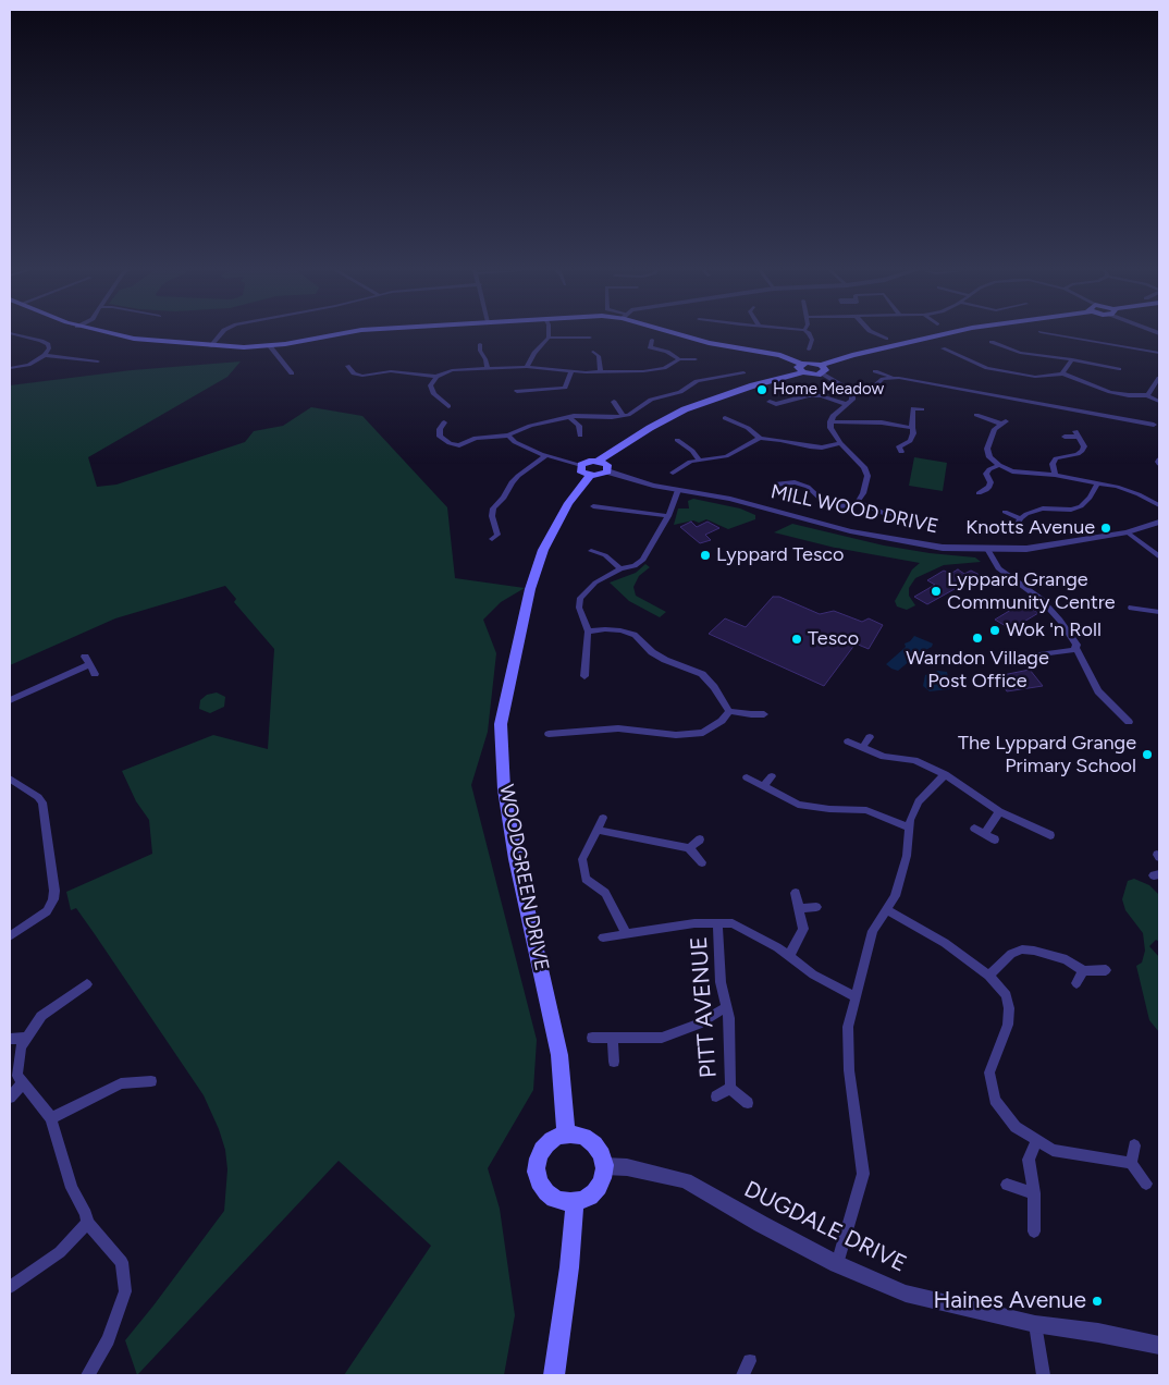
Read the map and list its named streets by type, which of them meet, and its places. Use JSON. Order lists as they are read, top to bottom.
{
  "streets": {
    "main road": ["WOODGREEN DRIVE"],
    "street": ["MILL WOOD DRIVE", "PITT AVENUE", "DUGDALE DRIVE"]
  },
  "crossings": [
    ["WOODGREEN DRIVE", "DUGDALE DRIVE"]
  ],
  "places": [
    "Home Meadow",
    "Knotts Avenue",
    "Lyppard Tesco",
    "Lyppard Grange Community Centre",
    "Wok 'n Roll",
    "Warndon Village Post Office",
    "Tesco",
    "The Lyppard Grange Primary School",
    "Haines Avenue"
  ]
}
